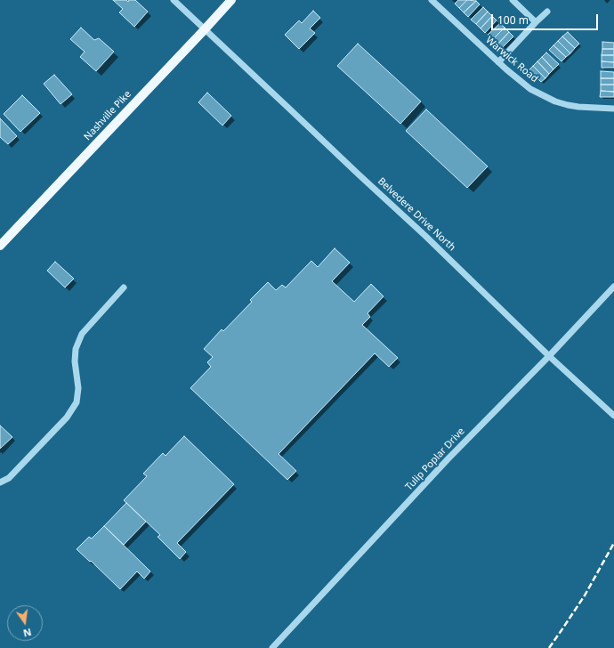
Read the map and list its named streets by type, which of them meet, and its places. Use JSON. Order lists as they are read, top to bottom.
{
  "streets": {
    "main road": ["Nashville Pike"],
    "street": ["Warwick Road", "Belvedere Drive North", "Tulip Poplar Drive"]
  },
  "crossings": [
    ["Nashville Pike", "Belvedere Drive North"],
    ["Belvedere Drive North", "Tulip Poplar Drive"]
  ],
  "scale_bar": "100 m",
  "north": "bottom"
}
